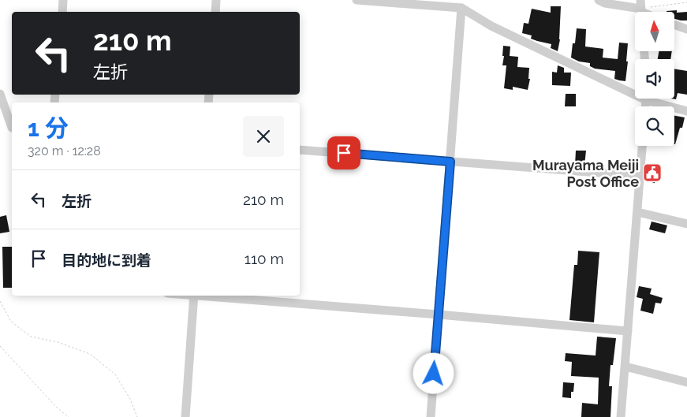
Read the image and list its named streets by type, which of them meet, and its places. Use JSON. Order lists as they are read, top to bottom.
{
  "places": {
    "public building": ["Murayama Meiji Post Office"]
  },
  "north": "top",
  "page": {
    "turn": ["210 m", "左折"],
    "heading": ["1 分", "320 m · 12:28"],
    "list": [
      {
        "name": "左折",
        "value": "210 m"
      },
      {
        "name": "目的地に到着",
        "value": "110 m"
      }
    ]
  }
}
